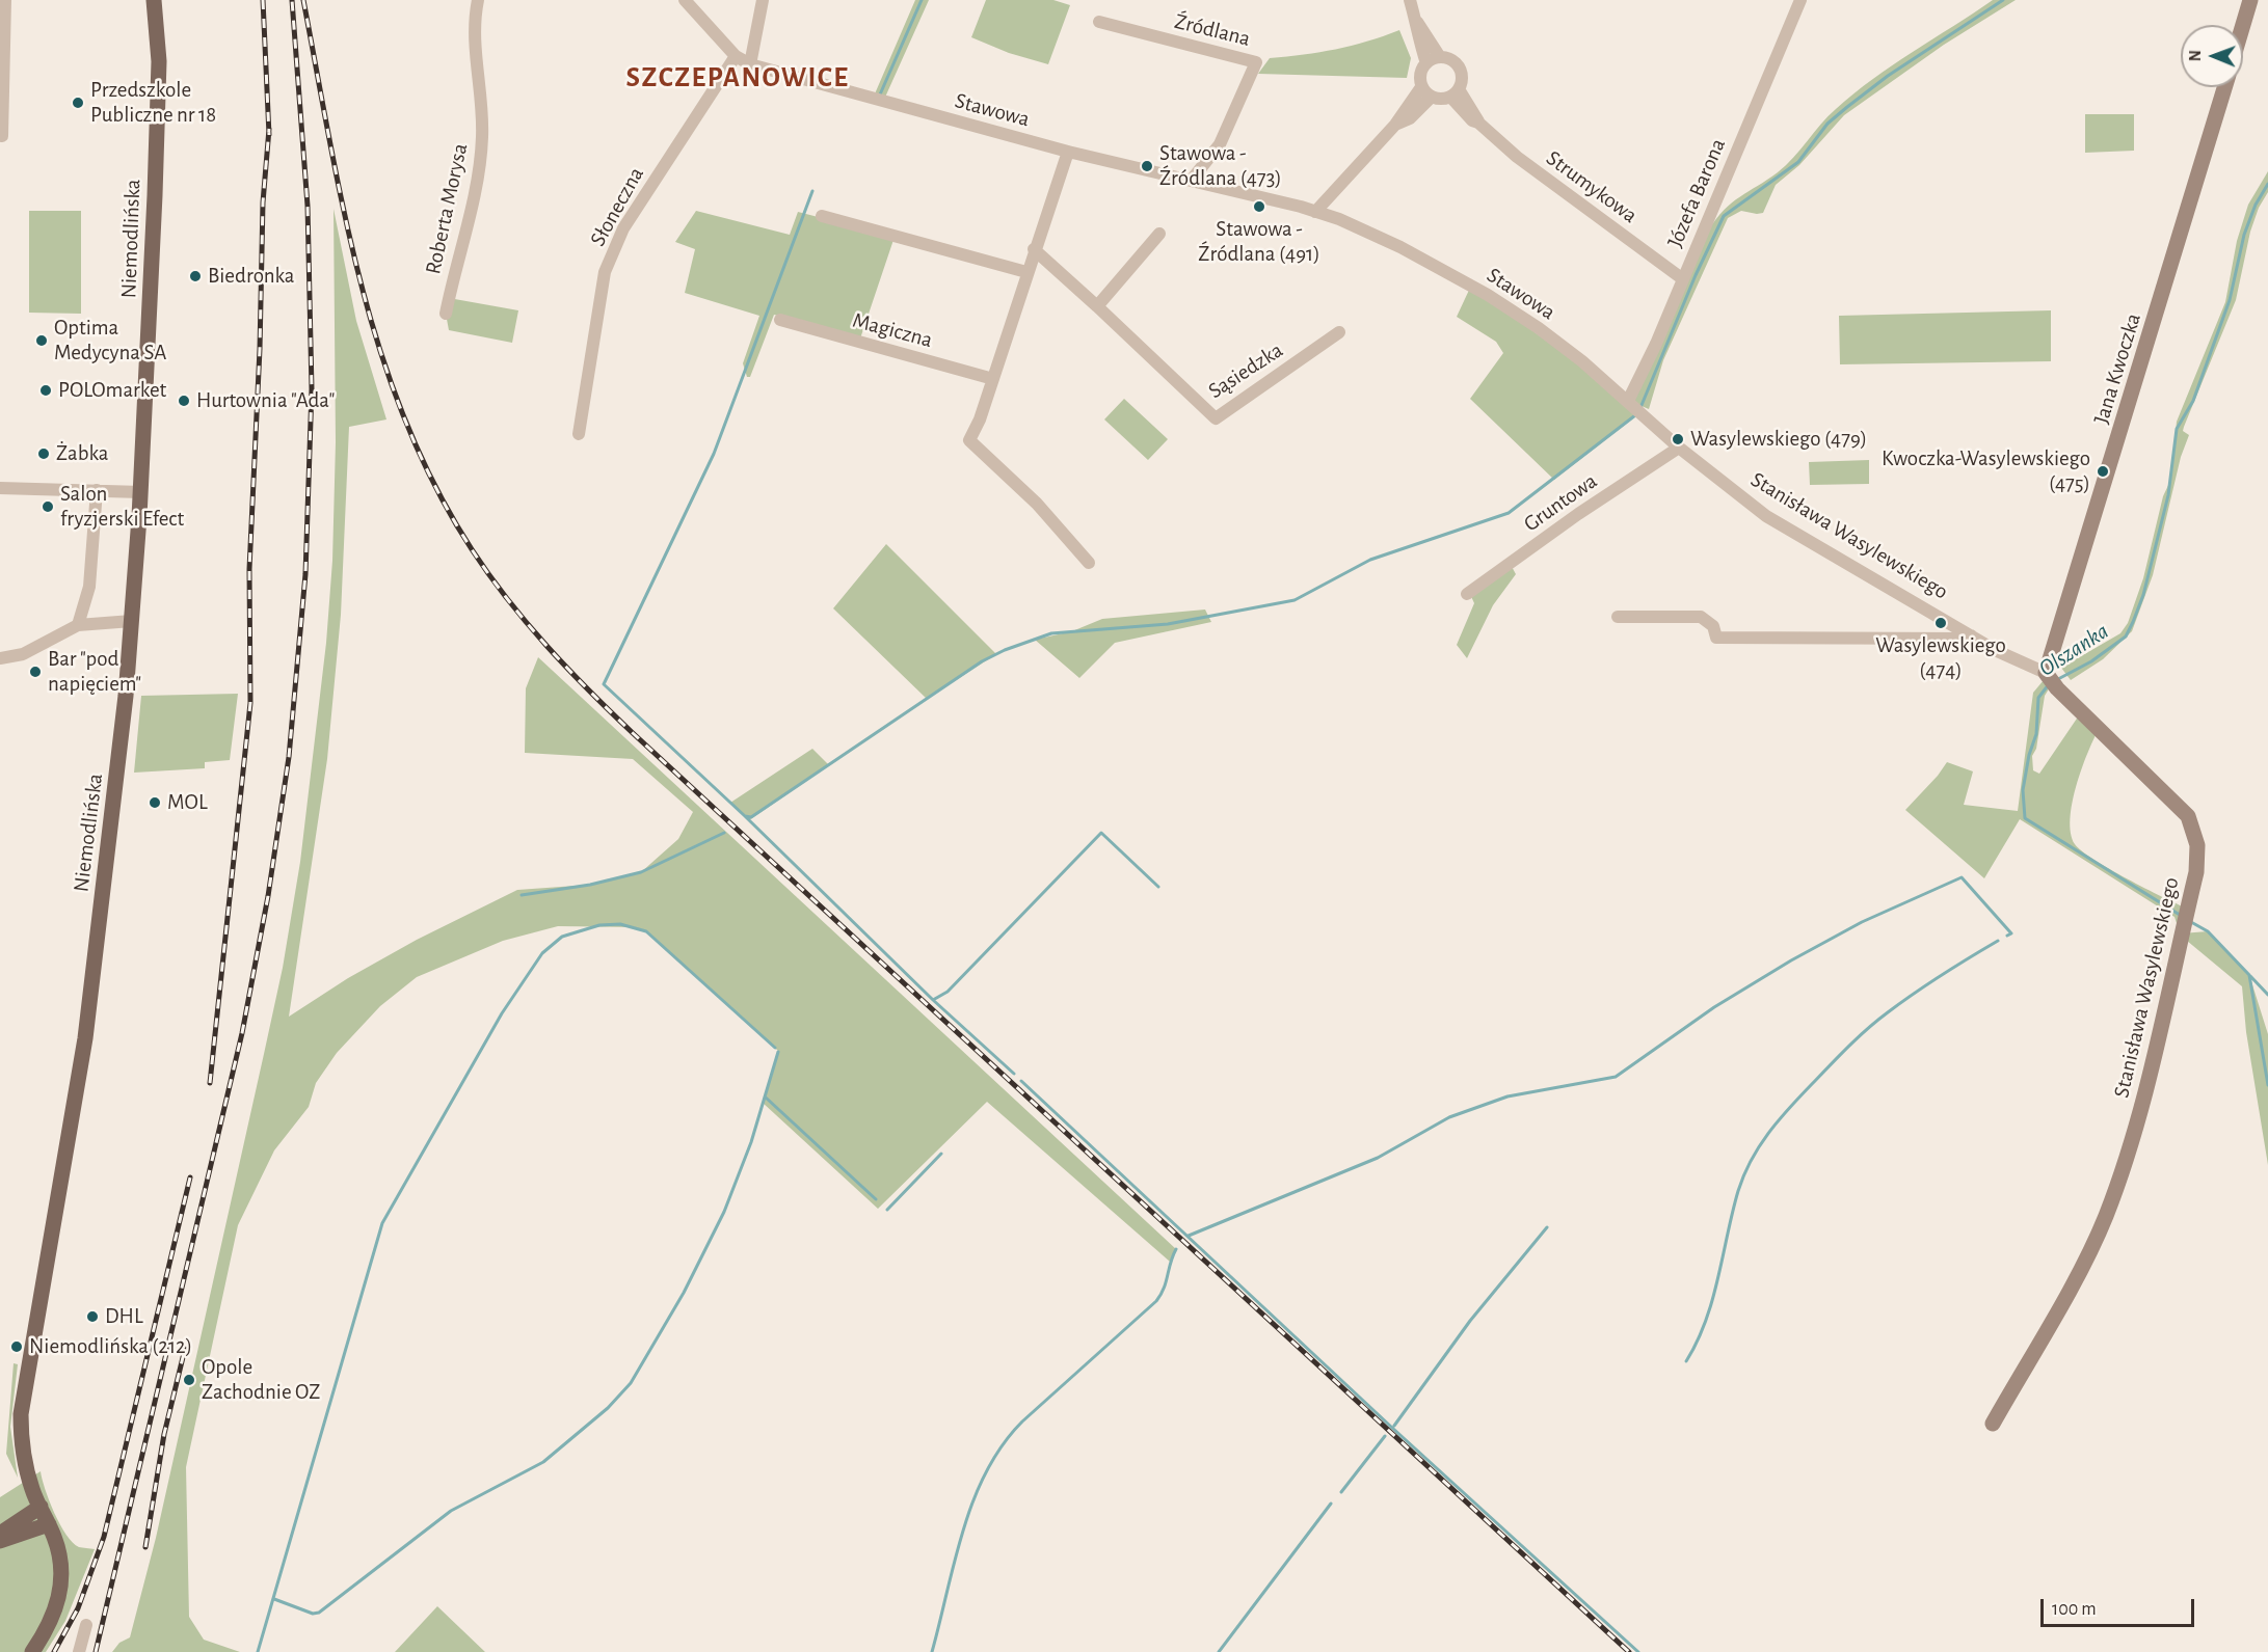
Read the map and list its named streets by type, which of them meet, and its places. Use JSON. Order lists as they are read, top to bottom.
{
  "streets": {
    "main road": ["Niemodlińska"],
    "street": [
      "Źródlana",
      "Stawowa",
      "Strumykowa",
      "Józefa Barona",
      "Słoneczna",
      "Roberta Morysa",
      "Magiczna",
      "Jana Kwoczka",
      "Sąsiedzka",
      "Gruntowa",
      "Stanisława Wasylewskiego"
    ]
  },
  "crossings": [
    ["Źródlana", "Stawowa"],
    ["Stawowa", "Józefa Barona"],
    ["Stawowa", "Słoneczna"],
    ["Stawowa", "Gruntowa"],
    ["Stawowa", "Stanisława Wasylewskiego"],
    ["Strumykowa", "Józefa Barona"],
    ["Jana Kwoczka", "Stanisława Wasylewskiego"],
    ["Gruntowa", "Stanisława Wasylewskiego"]
  ],
  "districts": ["SZCZEPANOWICE"],
  "water": ["Olszanka"],
  "places": [
    "Przedszkole Publiczne nr 18",
    "Stawowa - Źródlana (473)",
    "Stawowa - Źródlana (491)",
    "Biedronka",
    "Optima Medycyna SA",
    "POLOmarket",
    "Hurtownia \"Ada\"",
    "Wasylewskiego (479)",
    "Żabka",
    "Kwoczka-Wasylewskiego (475)",
    "Salon fryzjerski Efect",
    "Wasylewskiego (474)",
    "Bar \"pod napięciem\"",
    "MOL",
    "DHL",
    "Niemodlińska (212)",
    "Opole Zachodnie OZ"
  ],
  "scale_bar": "100 m",
  "north": "left"
}
